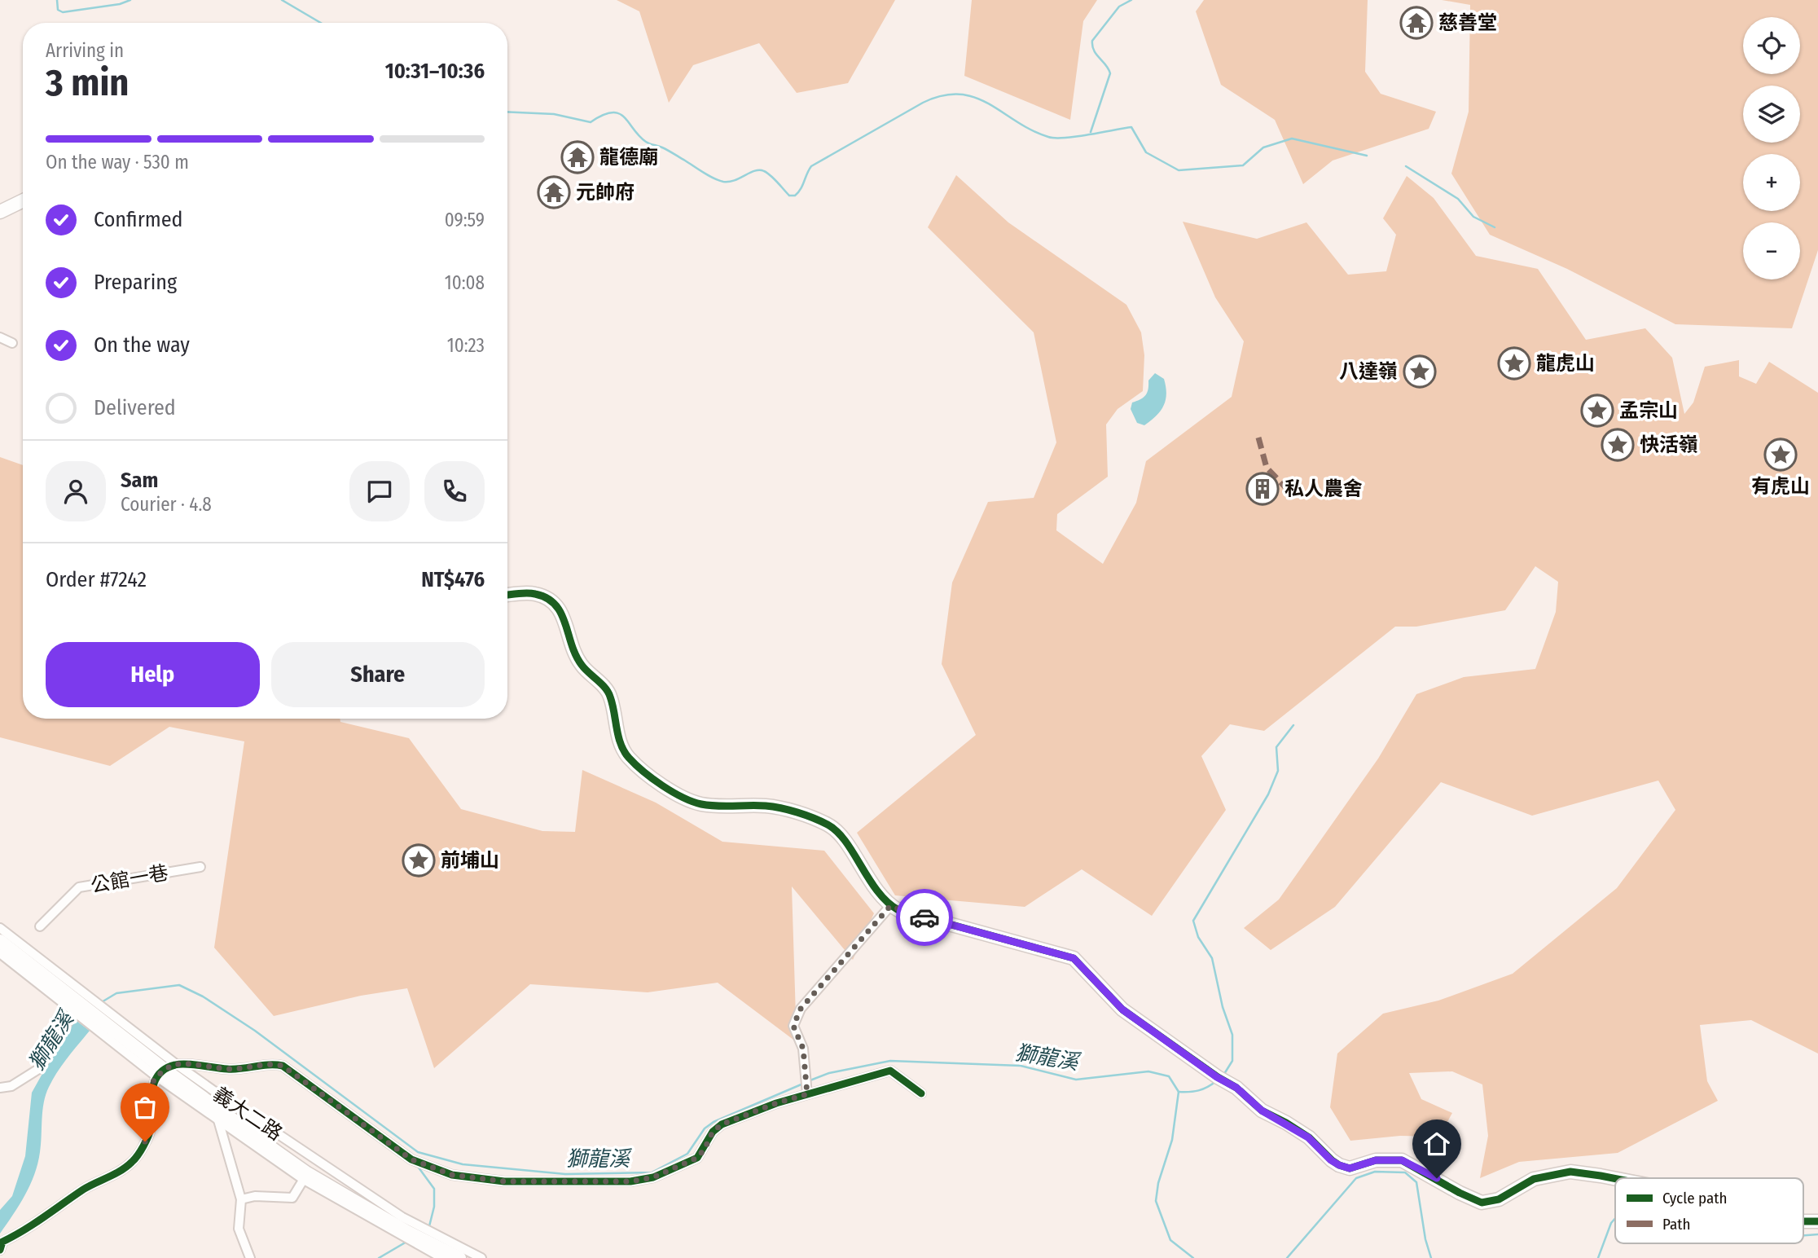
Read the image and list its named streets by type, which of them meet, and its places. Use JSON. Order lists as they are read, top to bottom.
{
  "streets": {
    "street": ["公館一巷", "義大二路"]
  },
  "water": ["獅龍溪"],
  "places": {
    "temple": ["慈善堂", "龍德廟", "元帥府"],
    "place": [
      "龍虎山",
      "八達嶺",
      "孟宗山",
      "快活嶺",
      "有虎山",
      "前埔山"
    ],
    "building": ["私人農舍"]
  },
  "legend": ["Cycle path", "Path"],
  "page": {
    "map_buttons": ["+", "−"],
    "heading": ["3 min", "Arriving in", "10:31–10:36"],
    "panel": [
      "Sam",
      "Courier · 4.8",
      "Order #7242",
      "NT$476"
    ],
    "bar": "On the way · 530 m",
    "list": [
      ["Confirmed", "09:59"],
      ["Preparing", "10:08"],
      ["On the way", "10:23"],
      "Delivered"
    ],
    "buttons": ["Help", "Share"]
  }
}
